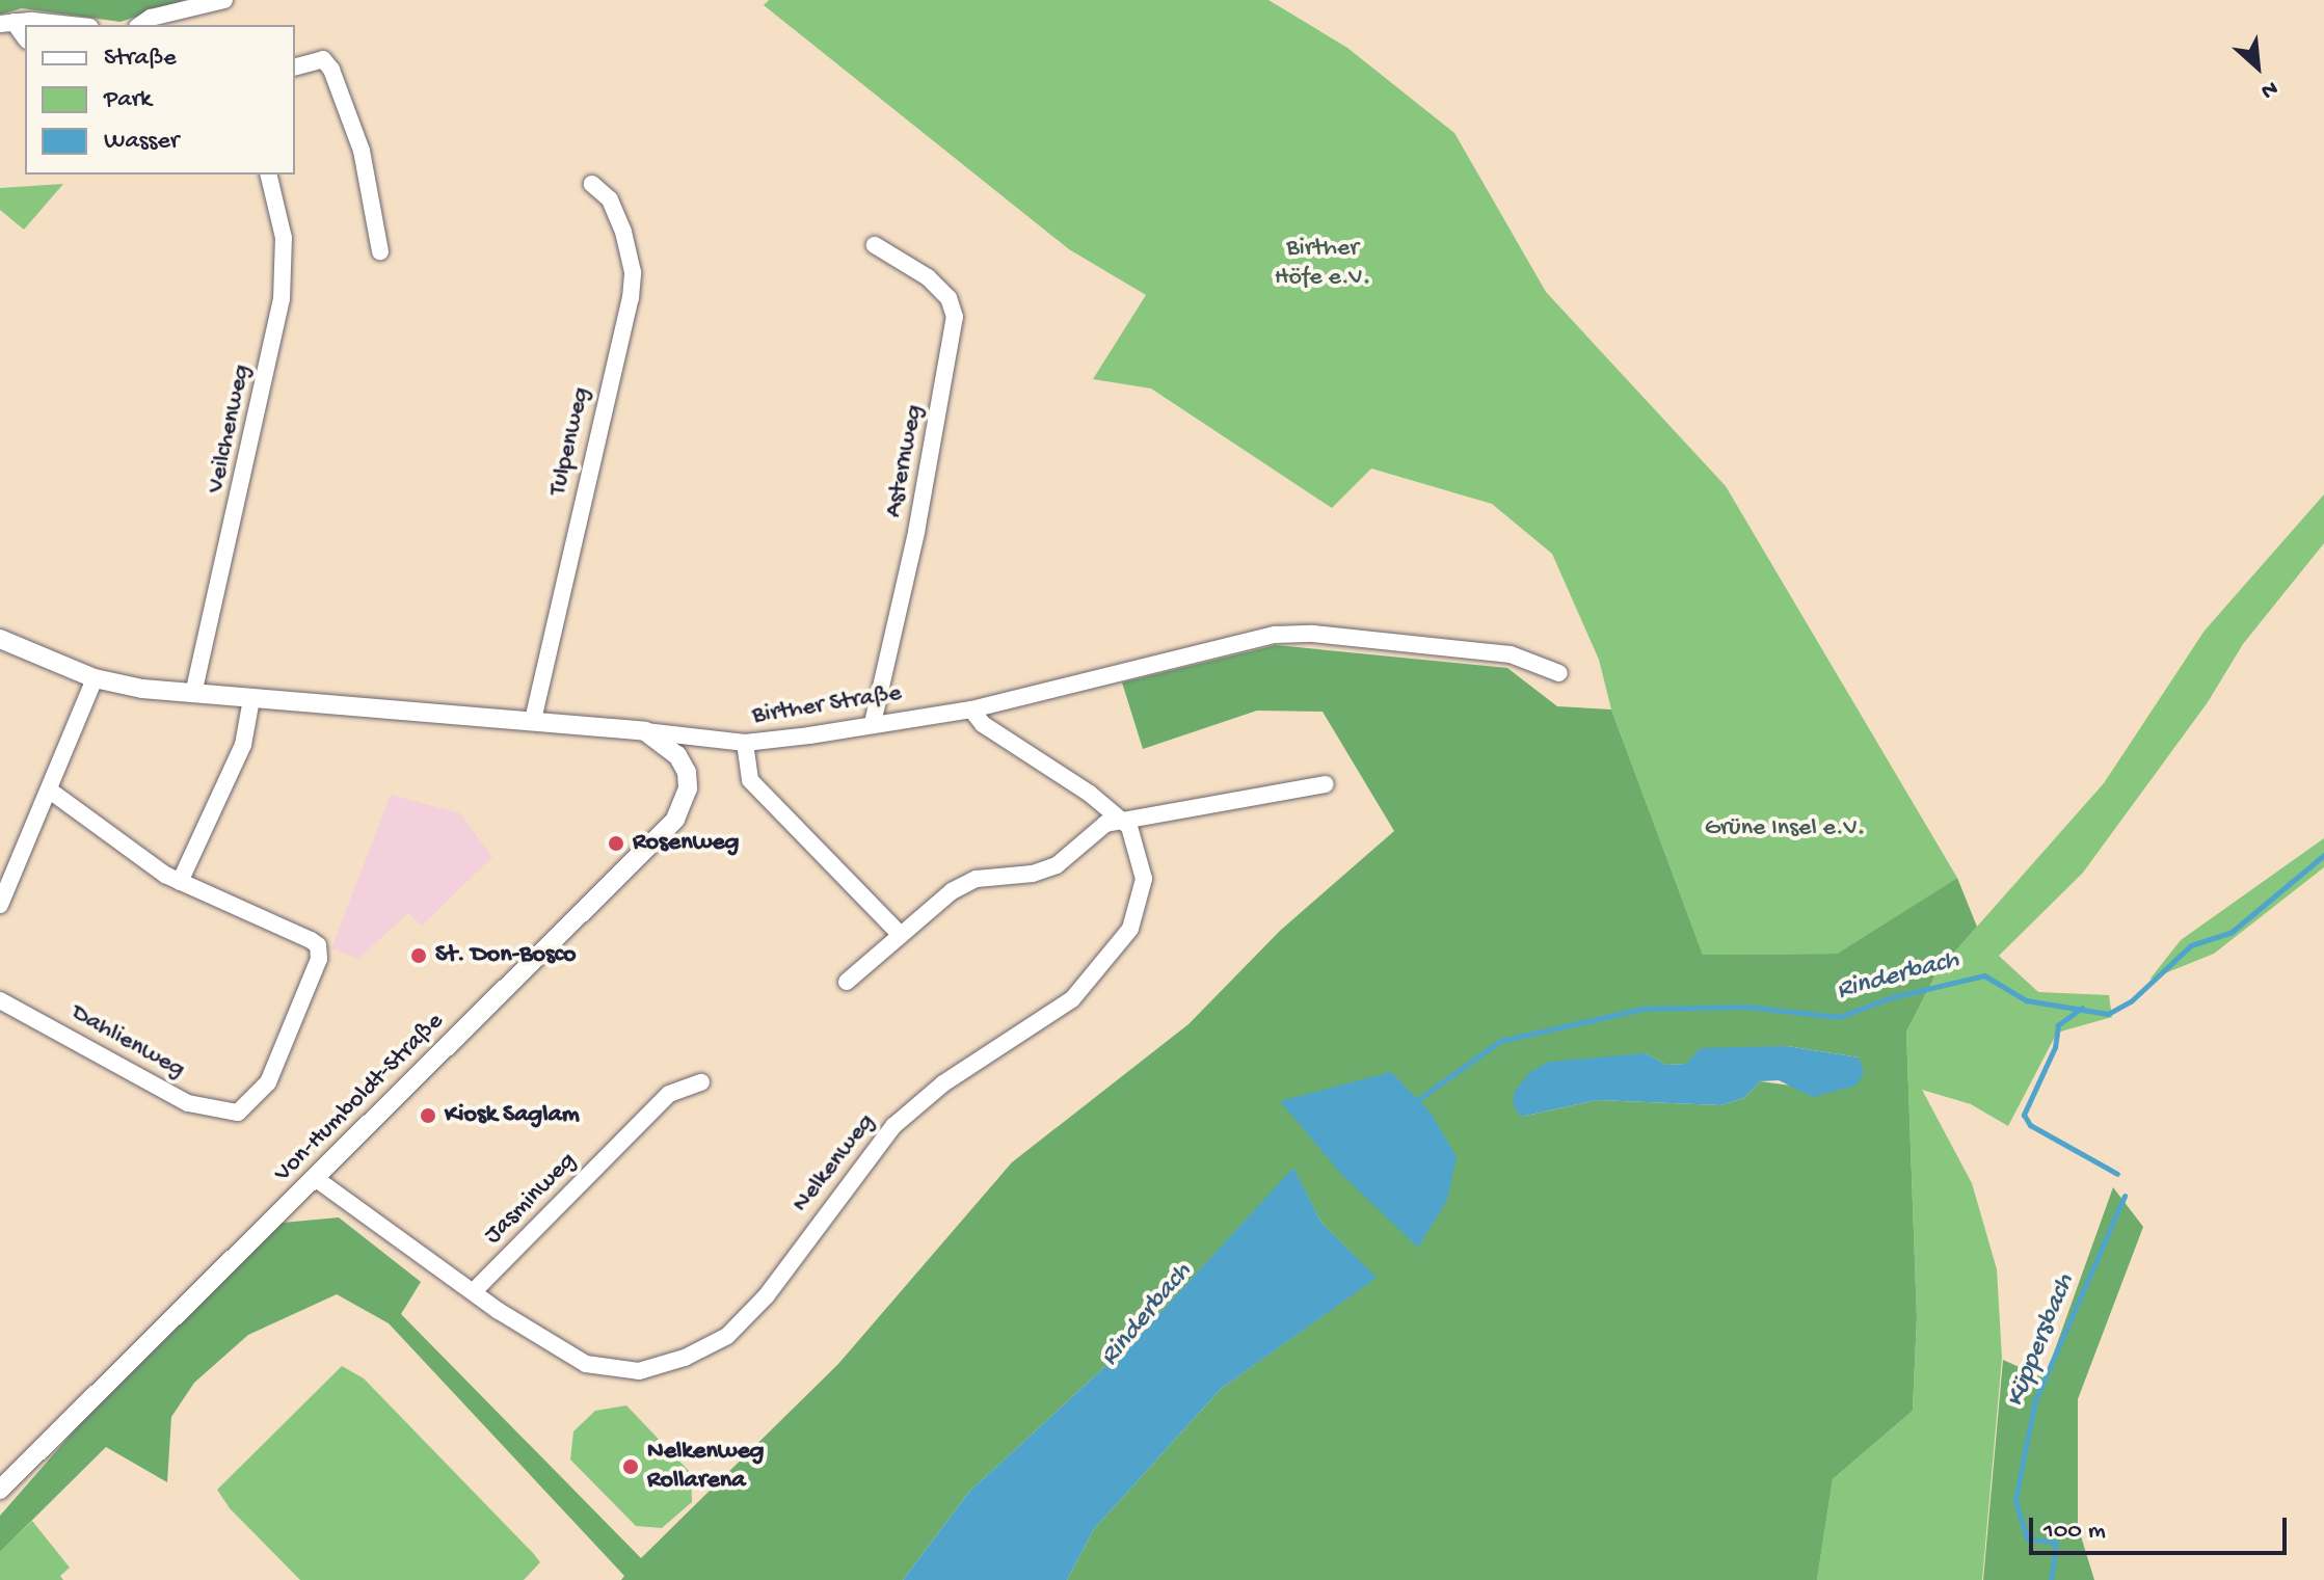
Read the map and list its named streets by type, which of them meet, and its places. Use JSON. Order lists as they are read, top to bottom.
{
  "streets": {
    "street": [
      "Veilchenweg",
      "Tulpenweg",
      "Asternweg",
      "Birther Straße",
      "Dahlienweg",
      "Von-Humboldt-Straße",
      "Nelkenweg",
      "Jasminweg"
    ]
  },
  "crossings": [
    ["Veilchenweg", "Birther Straße"],
    ["Tulpenweg", "Birther Straße"],
    ["Asternweg", "Birther Straße"],
    ["Birther Straße", "Von-Humboldt-Straße"],
    ["Von-Humboldt-Straße", "Nelkenweg"],
    ["Nelkenweg", "Jasminweg"]
  ],
  "water": ["Rinderbach", "Küppersbach"],
  "parks": ["Birther Höfe e.V.", "Grüne Insel e.V."],
  "places": [
    "Rosenweg",
    "St. Don-Bosco",
    "Kiosk Saglam",
    "Nelkenweg Rollarena"
  ],
  "legend": ["Straße", "Park", "Wasser"],
  "scale_bar": "100 m",
  "north": "bottom right"
}
